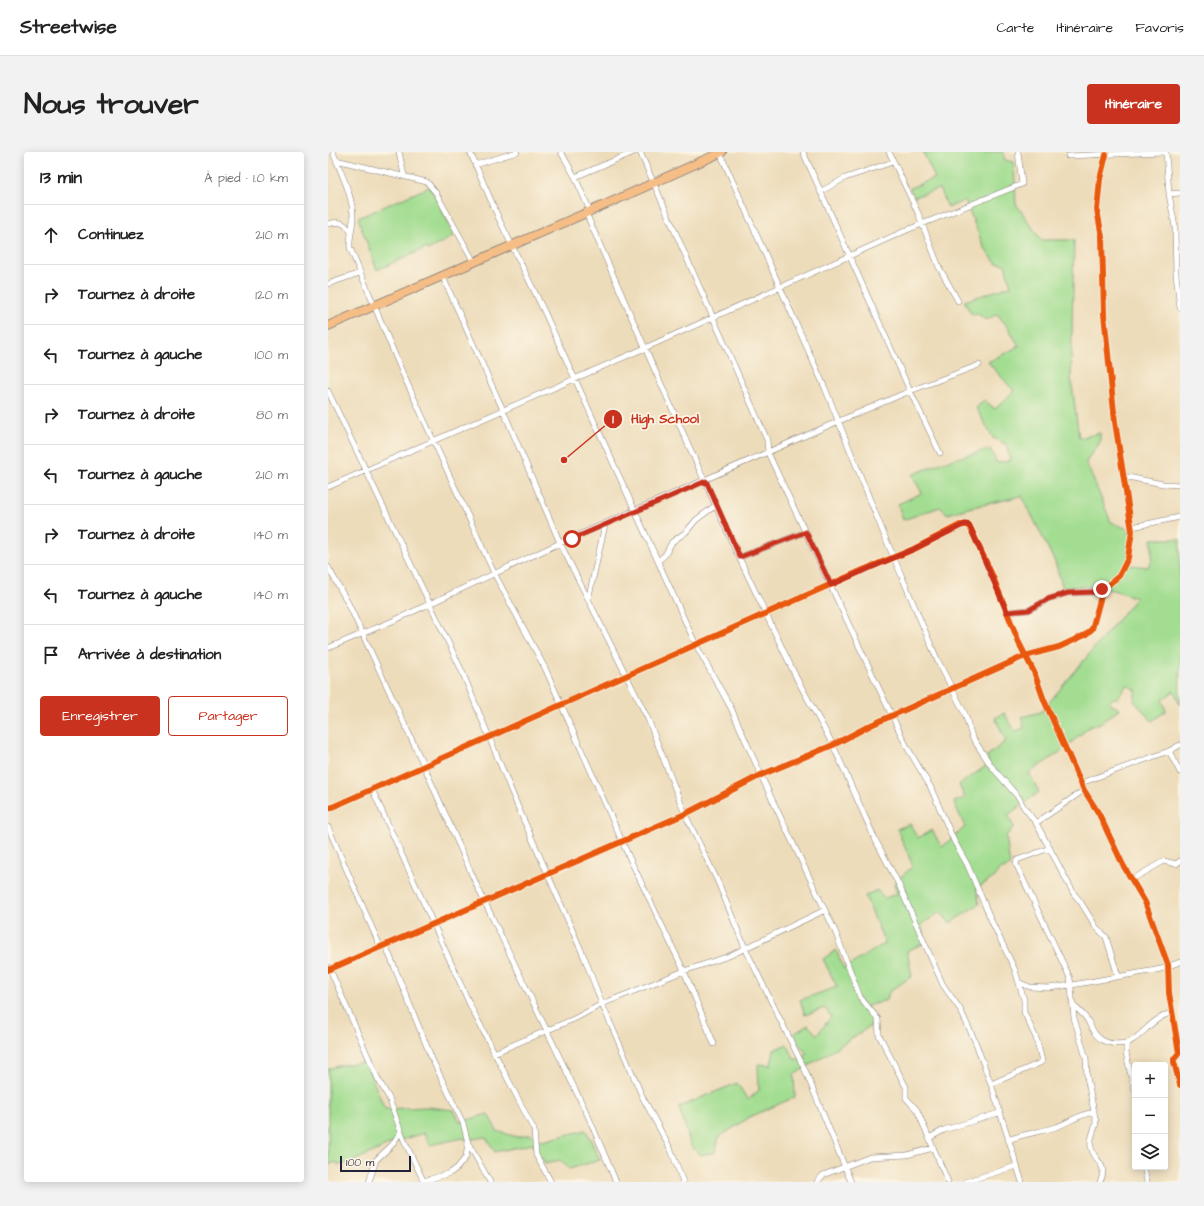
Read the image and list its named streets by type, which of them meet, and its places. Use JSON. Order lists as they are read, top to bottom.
{
  "places": ["High School"],
  "scale_bar": "100 m",
  "page": {
    "header": "Streetwise",
    "nav": ["Carte", "Itinéraire", "Favoris"],
    "buttons": [
      "Itinéraire",
      ["Enregistrer", "Partager"]
    ],
    "title": "Nous trouver",
    "heading": ["13 min", "À pied · 1.0 km"],
    "list": [
      ["Continuez", "210 m"],
      ["Tournez à droite", "120 m"],
      ["Tournez à gauche", "100 m"],
      ["Tournez à droite", "80 m"],
      ["Tournez à gauche", "210 m"],
      ["Tournez à droite", "140 m"],
      ["Tournez à gauche", "140 m"],
      "Arrivée à destination"
    ],
    "map_buttons": ["+", "−"],
    "scale": "100 m"
  }
}
